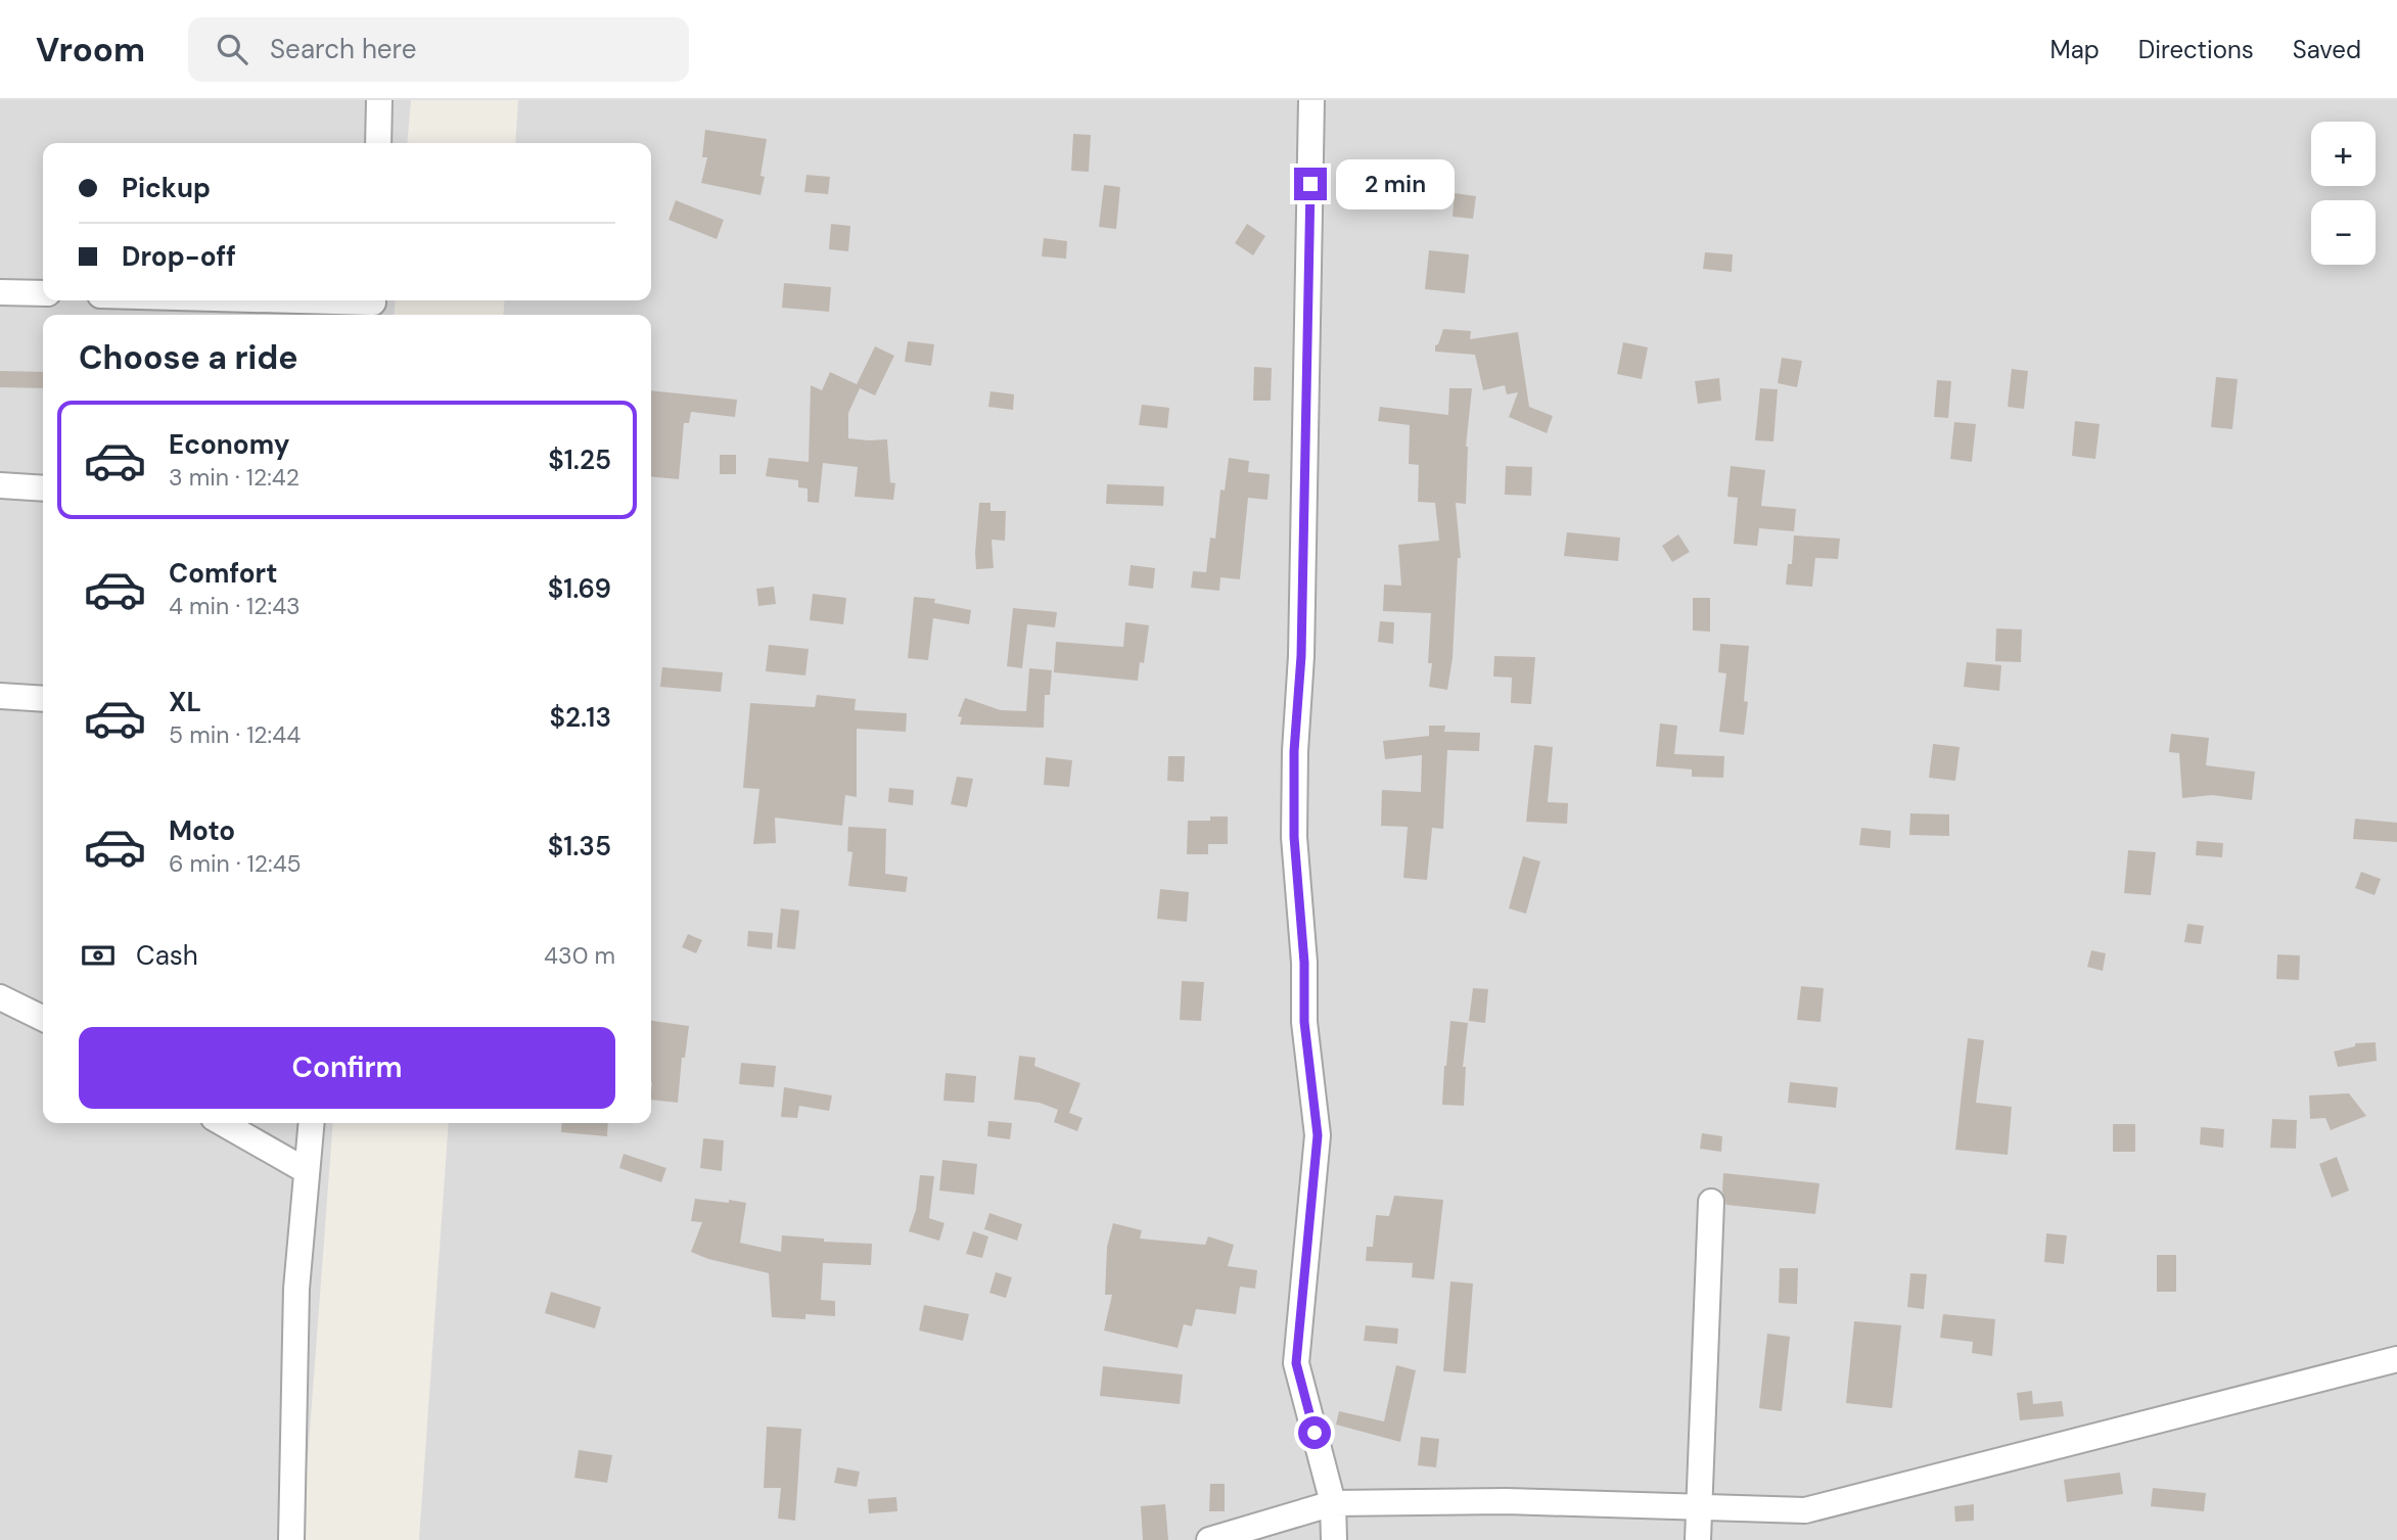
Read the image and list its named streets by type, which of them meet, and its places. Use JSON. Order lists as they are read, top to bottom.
{
  "page": {
    "header": "Vroom",
    "search": "Search here",
    "nav": ["Map", "Directions", "Saved"],
    "map_buttons": ["+", "−"],
    "banner": ["Pickup", "Drop-off"],
    "bubble": "2 min",
    "heading": "Choose a ride",
    "list": [
      {
        "name": "Economy",
        "note": "3 min · 12:42",
        "value": "$1.25"
      },
      {
        "name": "Comfort",
        "note": "4 min · 12:43",
        "value": "$1.69"
      },
      {
        "name": "XL",
        "note": "5 min · 12:44",
        "value": "$2.13"
      },
      {
        "name": "Moto",
        "note": "6 min · 12:45",
        "value": "$1.35"
      }
    ],
    "pay": ["Cash", "430 m"],
    "buttons": "Confirm"
  }
}
